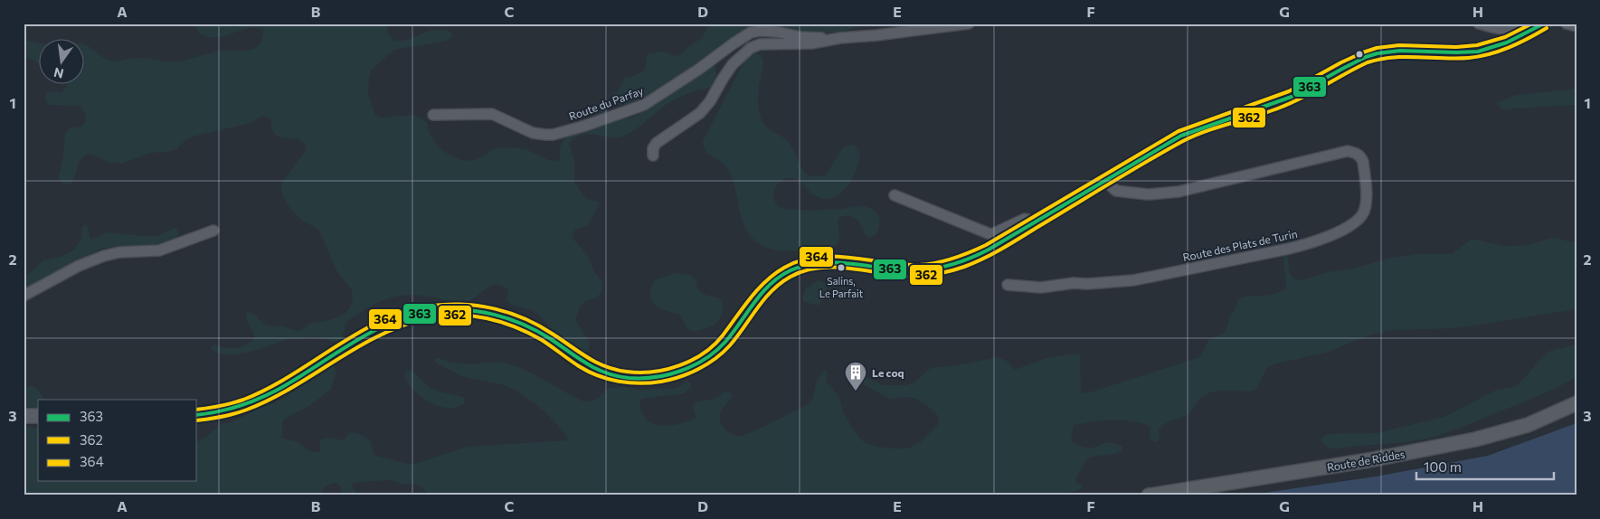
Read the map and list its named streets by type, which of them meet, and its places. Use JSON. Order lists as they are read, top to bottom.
{
  "streets": {
    "main road": ["Route de Riddes"],
    "street": ["Route du Parfay", "Route des Plats de Turin"]
  },
  "places": {
    "other": ["Salins, Le Parfait"],
    "building": ["Le coq"]
  },
  "lines": ["transit line 363", "transit line 364", "transit line 362"],
  "legend": ["363", "362", "364"],
  "scale_bar": "100 m",
  "north": "bottom",
  "grid": {
    "columns": [
      "A",
      "B",
      "C",
      "D",
      "E",
      "F",
      "G",
      "H"
    ],
    "rows": ["1", "2", "3"]
  }
}
